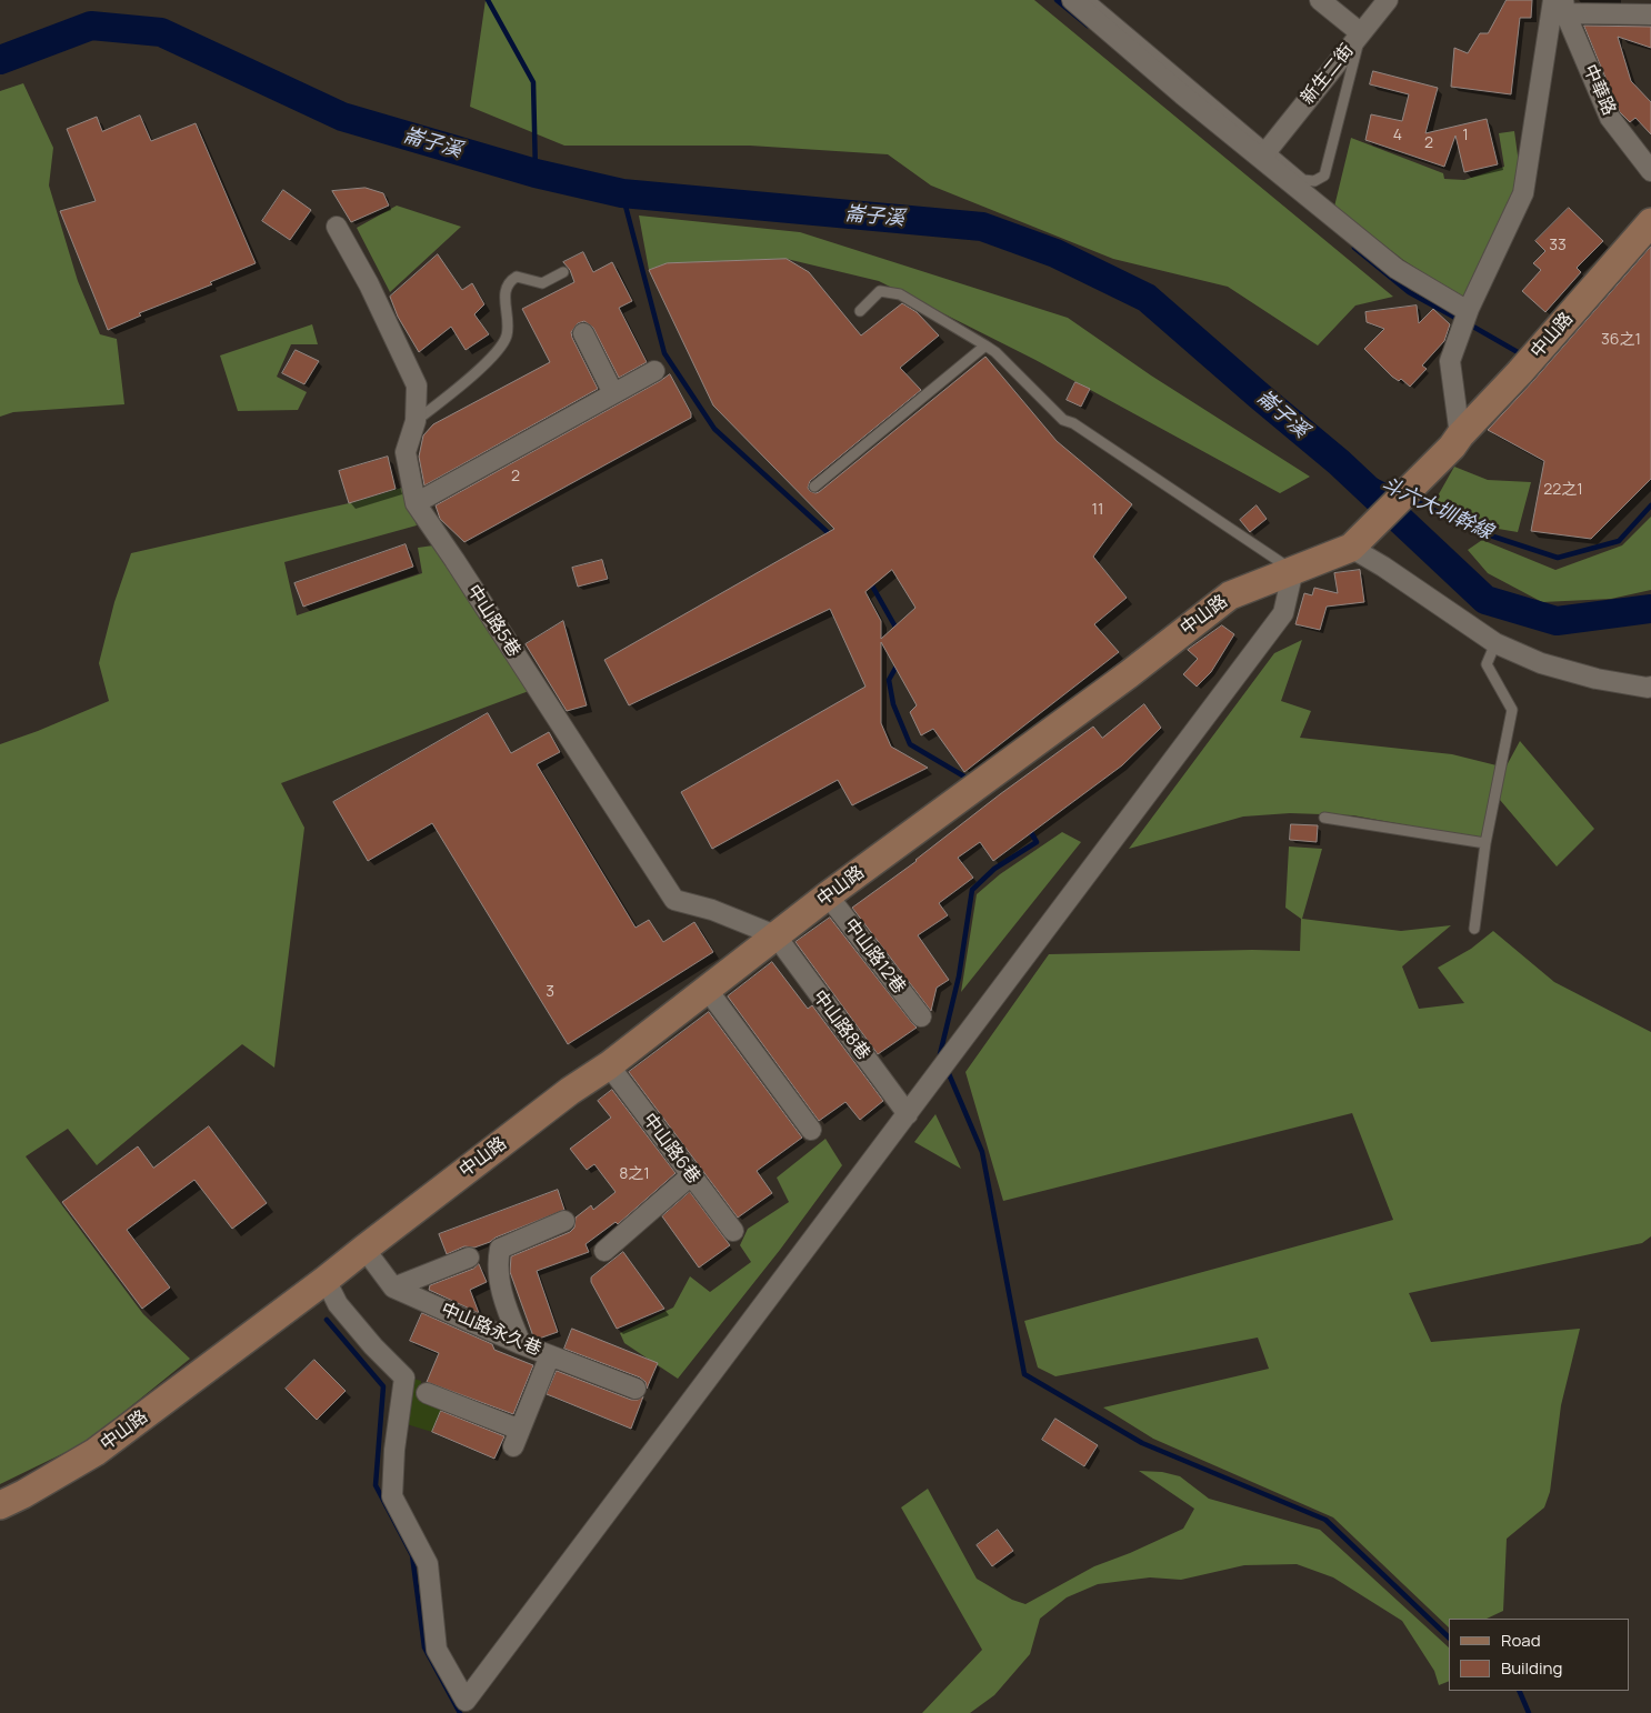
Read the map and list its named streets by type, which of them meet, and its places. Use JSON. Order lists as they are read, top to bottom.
{
  "streets": {
    "main road": ["中山路"],
    "street": [
      "新生二街",
      "中華路",
      "中山路5巷",
      "中山路12巷",
      "中山路8巷",
      "中山路6巷",
      "中山路永久巷"
    ]
  },
  "crossings": [
    ["中山路", "中山路5巷"],
    ["中山路", "中山路12巷"],
    ["中山路", "中山路8巷"],
    ["中山路", "中山路6巷"],
    ["中山路", "中山路永久巷"],
    ["中山路5巷", "中山路8巷"]
  ],
  "water": ["崙子溪", "斗六大圳幹線"],
  "house_numbers": [
    "4",
    "1",
    "2",
    "33",
    "36之1",
    "2",
    "22之1",
    "11",
    "3",
    "8之1"
  ],
  "legend": ["Road", "Building"]
}
